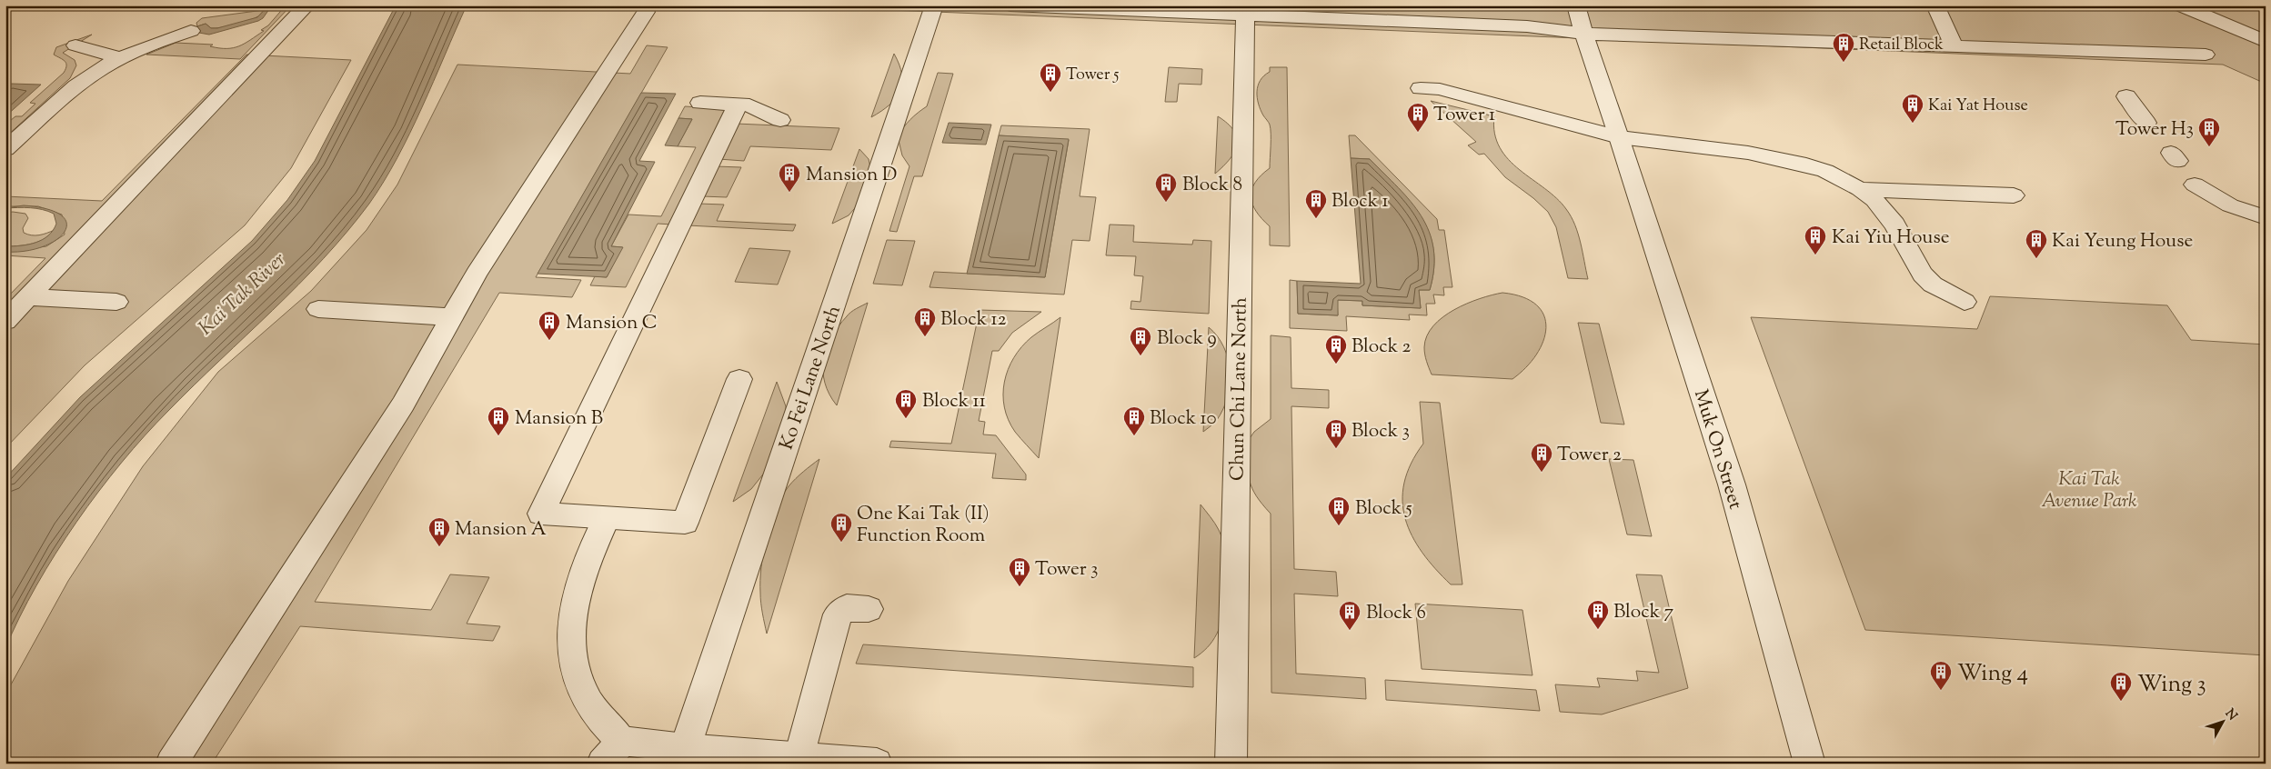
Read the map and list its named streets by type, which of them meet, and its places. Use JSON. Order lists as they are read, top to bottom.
{
  "streets": {
    "street": ["Ko Fei Lane North", "Chun Chi Lane North", "Muk On Street"]
  },
  "water": ["Kai Tak River"],
  "parks": ["Kai Tak Avenue Park"],
  "places": {
    "building": [
      "Retail Block",
      "Tower 5",
      "Kai Yat House",
      "Tower 1",
      "Tower H3",
      "Mansion D",
      "Block 8",
      "Block 1",
      "Kai Yiu House",
      "Kai Yeung House",
      "Block 12",
      "Mansion C",
      "Block 9",
      "Block 2",
      "Block 11",
      "Mansion B",
      "Block 10",
      "Block 3",
      "Tower 2",
      "Block 5",
      "One Kai Tak (II) Function Room",
      "Mansion A",
      "Tower 3",
      "Block 7",
      "Block 6",
      "Wing 4",
      "Wing 3"
    ]
  },
  "north": "top right"
}
